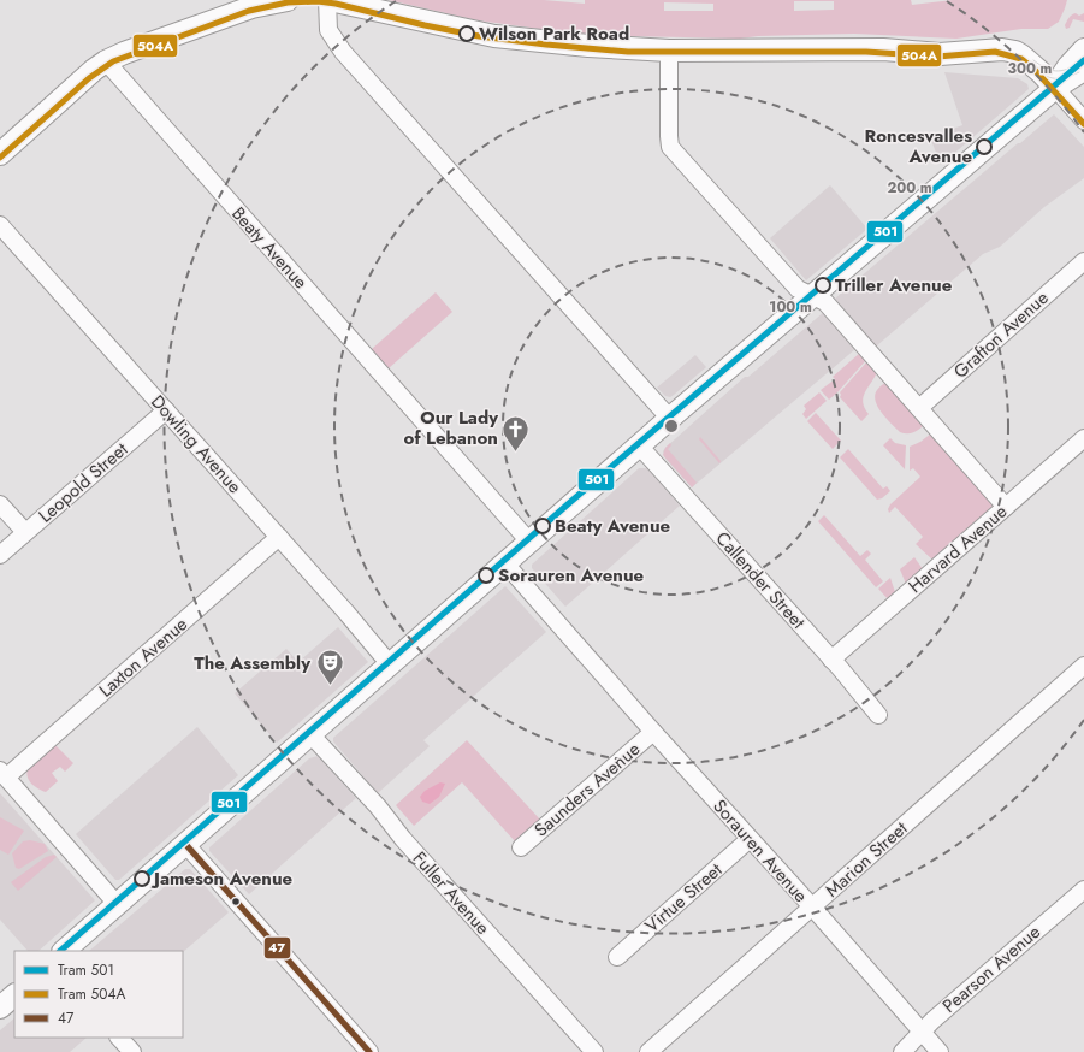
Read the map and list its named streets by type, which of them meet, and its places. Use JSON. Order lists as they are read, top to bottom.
{
  "streets": {
    "street": [
      "Beaty Avenue",
      "Grafton Avenue",
      "Dowling Avenue",
      "Leopold Street",
      "Harvard Avenue",
      "Callender Street",
      "Laxton Avenue",
      "Saunders Avenue",
      "Sorauren Avenue",
      "Marion Street",
      "Fuller Avenue",
      "Virtue Street",
      "Pearson Avenue"
    ]
  },
  "crossings": [
    ["Dowling Avenue", "Leopold Street"],
    ["Dowling Avenue", "Laxton Avenue"],
    ["Harvard Avenue", "Callender Street"],
    ["Saunders Avenue", "Sorauren Avenue"],
    ["Sorauren Avenue", "Marion Street"],
    ["Sorauren Avenue", "Virtue Street"],
    ["Sorauren Avenue", "Pearson Avenue"]
  ],
  "places": {
    "other": [
      "Wilson Park Road",
      "Roncesvalles Avenue",
      "Triller Avenue",
      "Beaty Avenue",
      "Sorauren Avenue",
      "Jameson Avenue"
    ],
    "church": ["Our Lady of Lebanon"],
    "theatre": ["The Assembly"]
  },
  "lines": ["tram line 504A", "tram line 501", "transit line 47"],
  "legend": ["Tram 501", "Tram 504A", "47"],
  "rings": ["300 m", "200 m", "100 m"]
}
